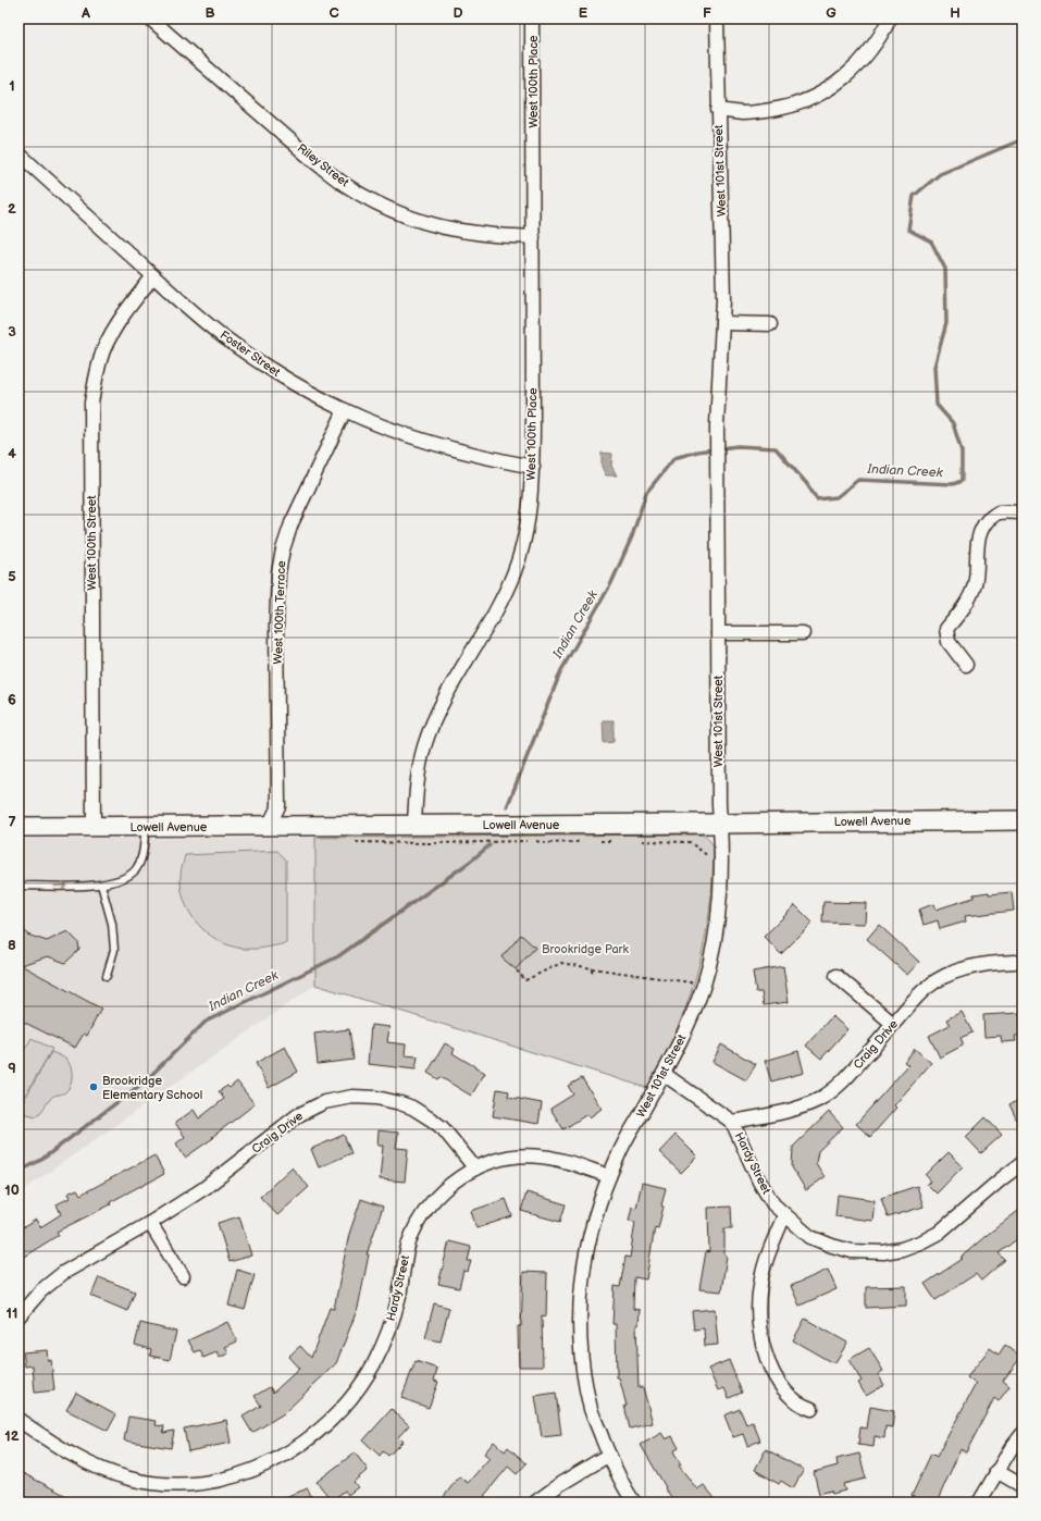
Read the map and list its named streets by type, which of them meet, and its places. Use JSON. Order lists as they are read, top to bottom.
{
  "streets": {
    "street": [
      "West 100th Place",
      "Riley Street",
      "West 101st Street",
      "Foster Street",
      "West 100th Street",
      "West 100th Terrace",
      "Lowell Avenue",
      "Craig Drive",
      "Hardy Street"
    ]
  },
  "crossings": [
    ["West 100th Place", "Riley Street"],
    ["West 100th Place", "Foster Street"],
    ["West 100th Place", "Lowell Avenue"],
    ["West 101st Street", "Lowell Avenue"],
    ["West 101st Street", "Hardy Street"],
    ["Foster Street", "West 100th Street"],
    ["Foster Street", "West 100th Terrace"],
    ["West 100th Street", "Lowell Avenue"],
    ["West 100th Terrace", "Lowell Avenue"],
    ["Craig Drive", "Hardy Street"]
  ],
  "water": ["Indian Creek"],
  "parks": ["Brookridge Park"],
  "places": ["Brookridge Elementary School"],
  "grid": {
    "columns": [
      "A",
      "B",
      "C",
      "D",
      "E",
      "F",
      "G",
      "H"
    ],
    "rows": [
      "1",
      "2",
      "3",
      "4",
      "5",
      "6",
      "7",
      "8",
      "9",
      "10",
      "11",
      "12"
    ]
  }
}
